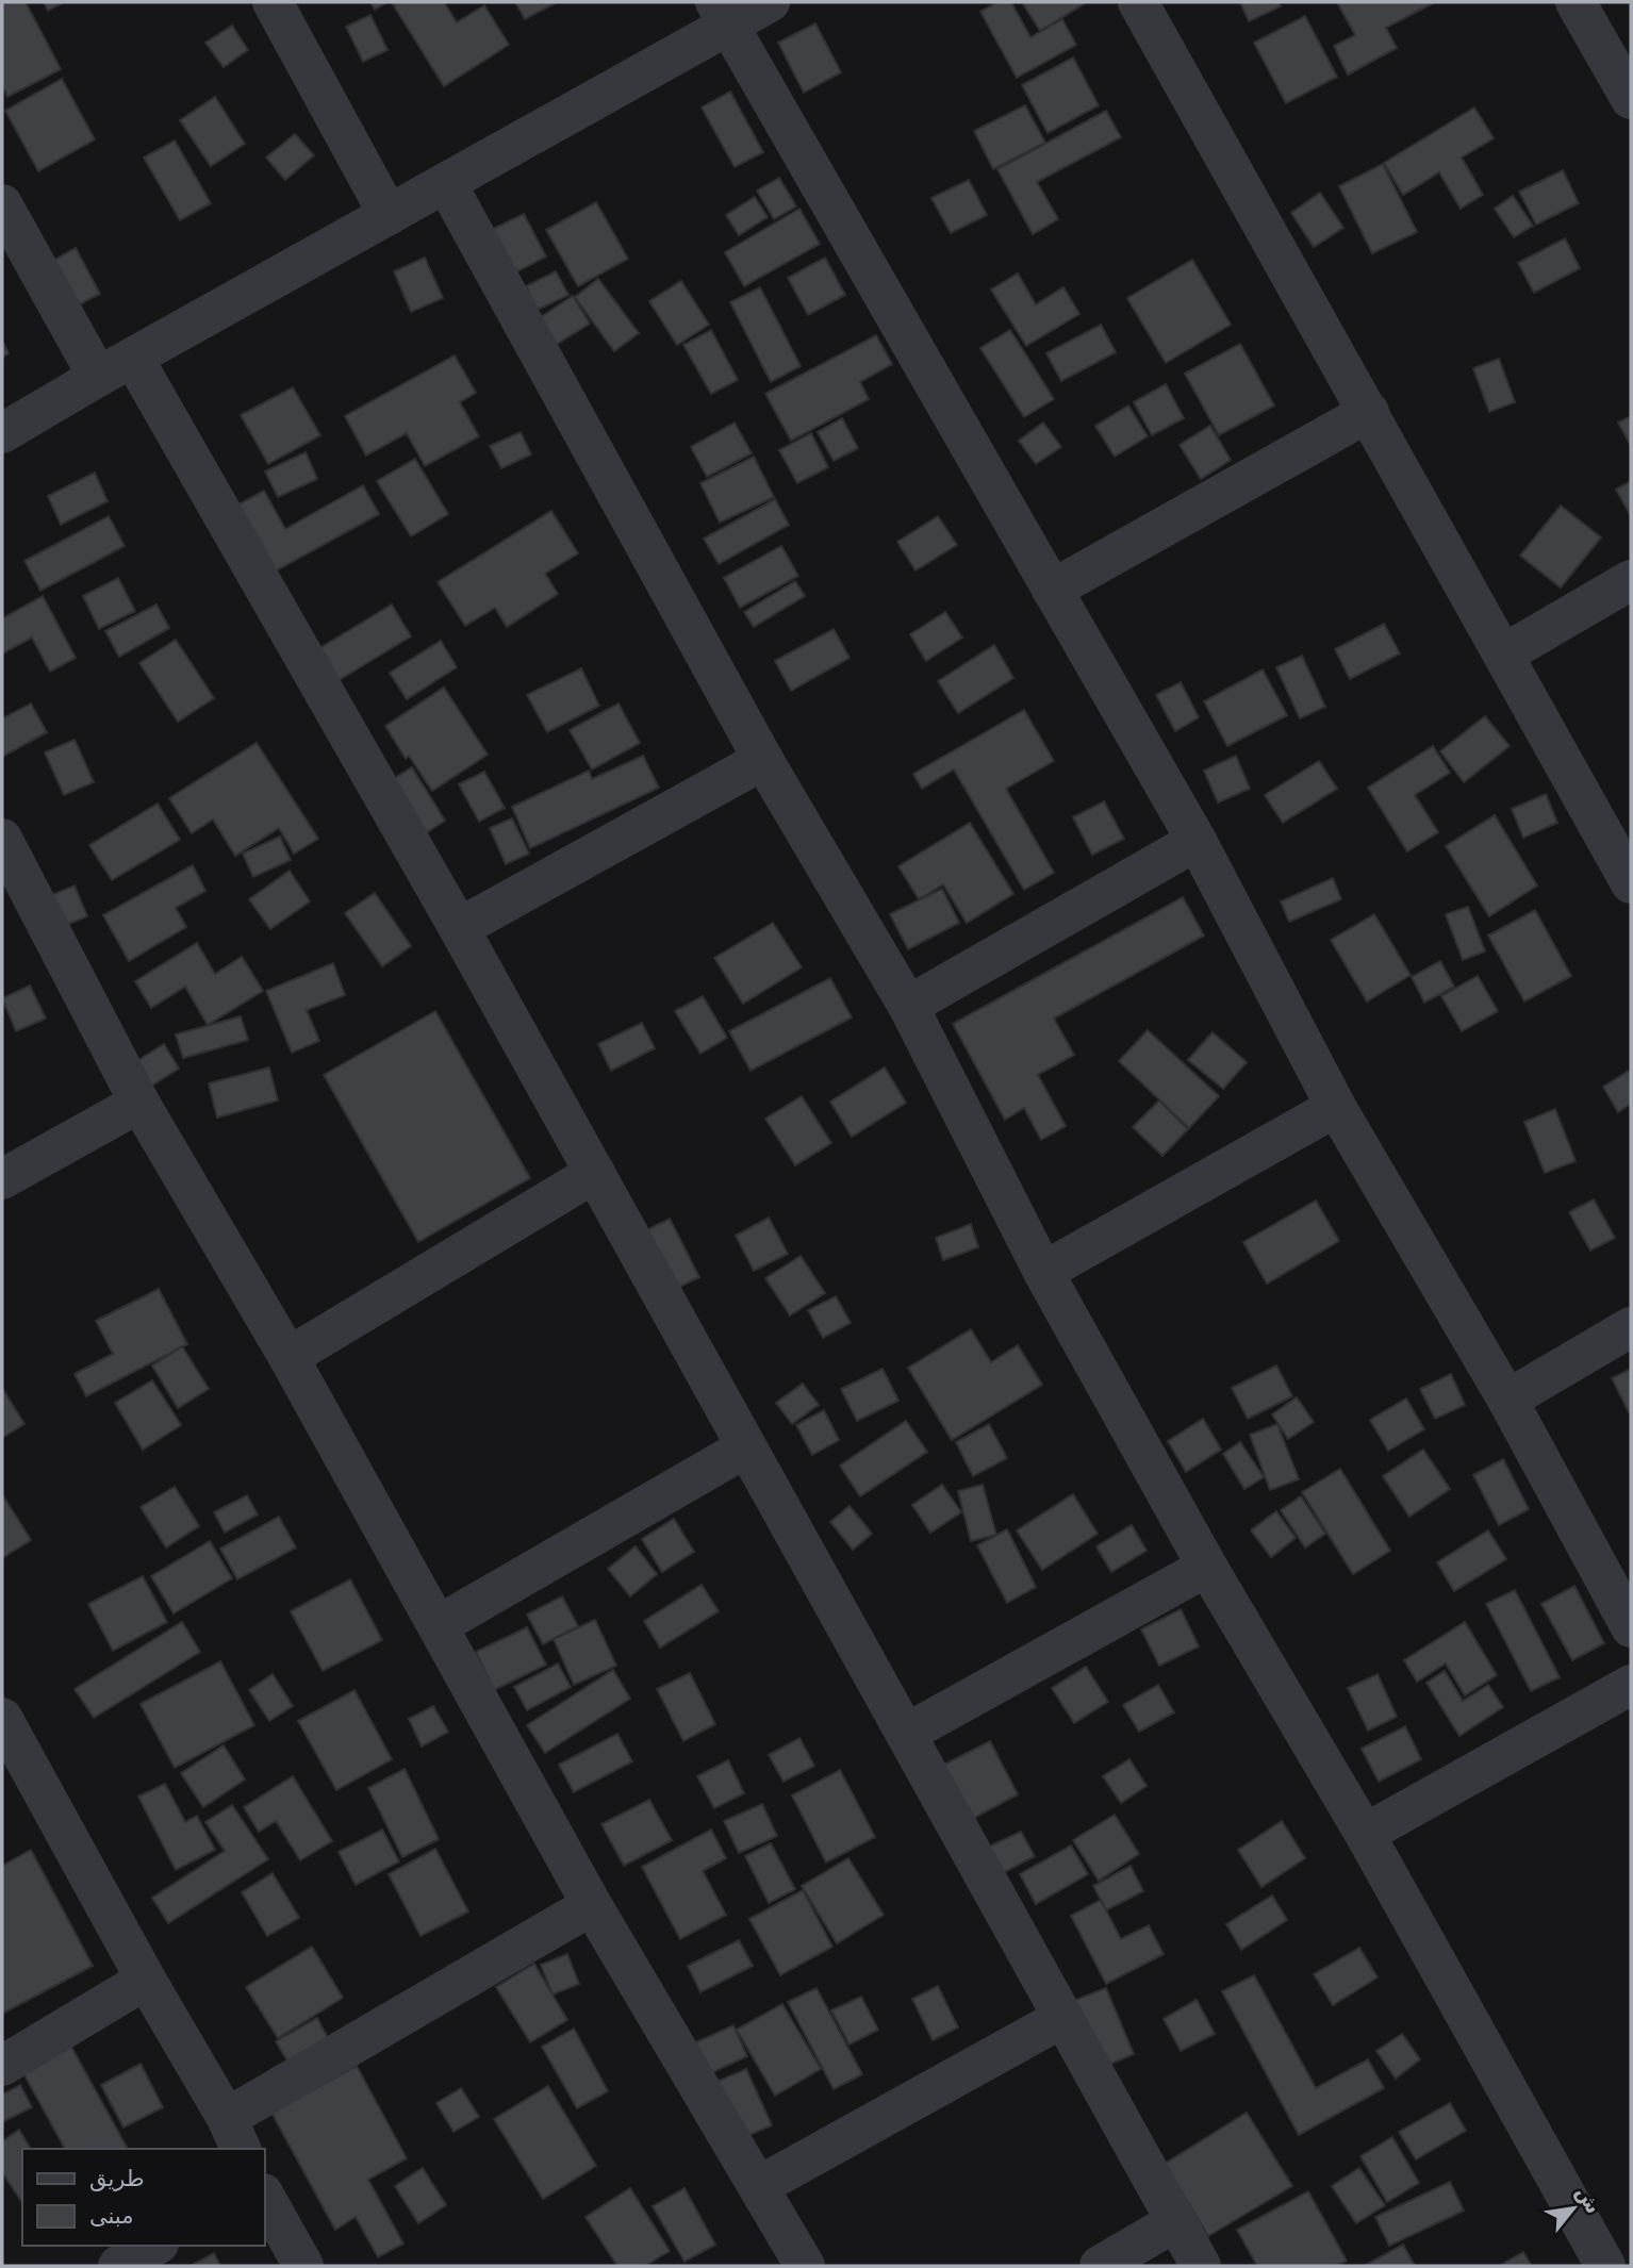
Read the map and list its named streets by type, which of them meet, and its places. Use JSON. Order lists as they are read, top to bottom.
{
  "legend": ["طريق", "مبنى"],
  "north": "top right"
}
